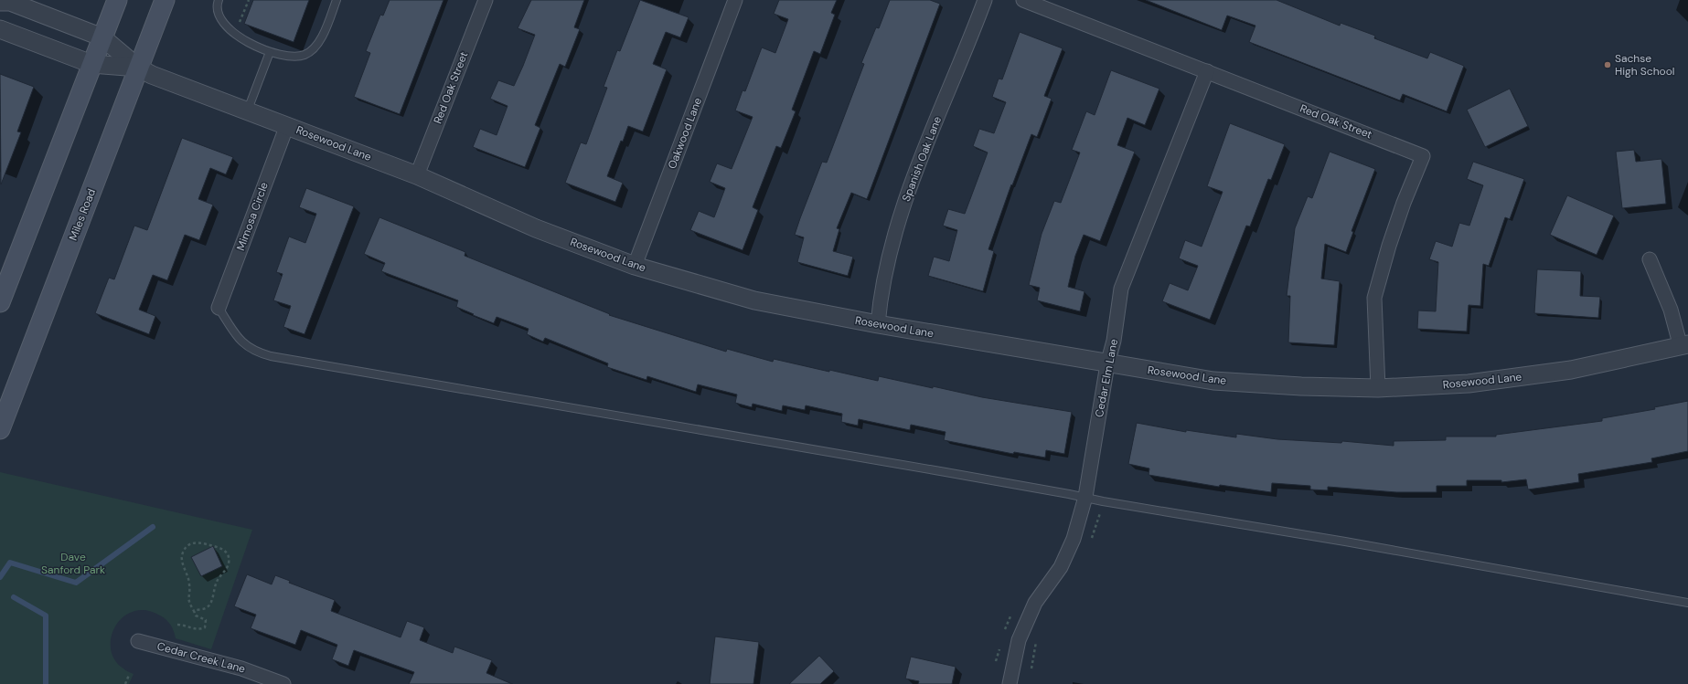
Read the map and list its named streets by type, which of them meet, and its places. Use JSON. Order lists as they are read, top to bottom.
{
  "streets": {
    "main road": ["Miles Road"],
    "street": [
      "Red Oak Street",
      "Oakwood Lane",
      "Rosewood Lane",
      "Spanish Oak Lane",
      "Mimosa Circle",
      "Cedar Elm Lane",
      "Cedar Creek Lane"
    ]
  },
  "crossings": [
    ["Red Oak Street", "Rosewood Lane"],
    ["Red Oak Street", "Cedar Elm Lane"],
    ["Oakwood Lane", "Rosewood Lane"],
    ["Rosewood Lane", "Spanish Oak Lane"],
    ["Rosewood Lane", "Miles Road"],
    ["Rosewood Lane", "Mimosa Circle"],
    ["Rosewood Lane", "Cedar Elm Lane"]
  ],
  "parks": ["Dave Sanford Park"],
  "places": ["Sachse High School"]
}
